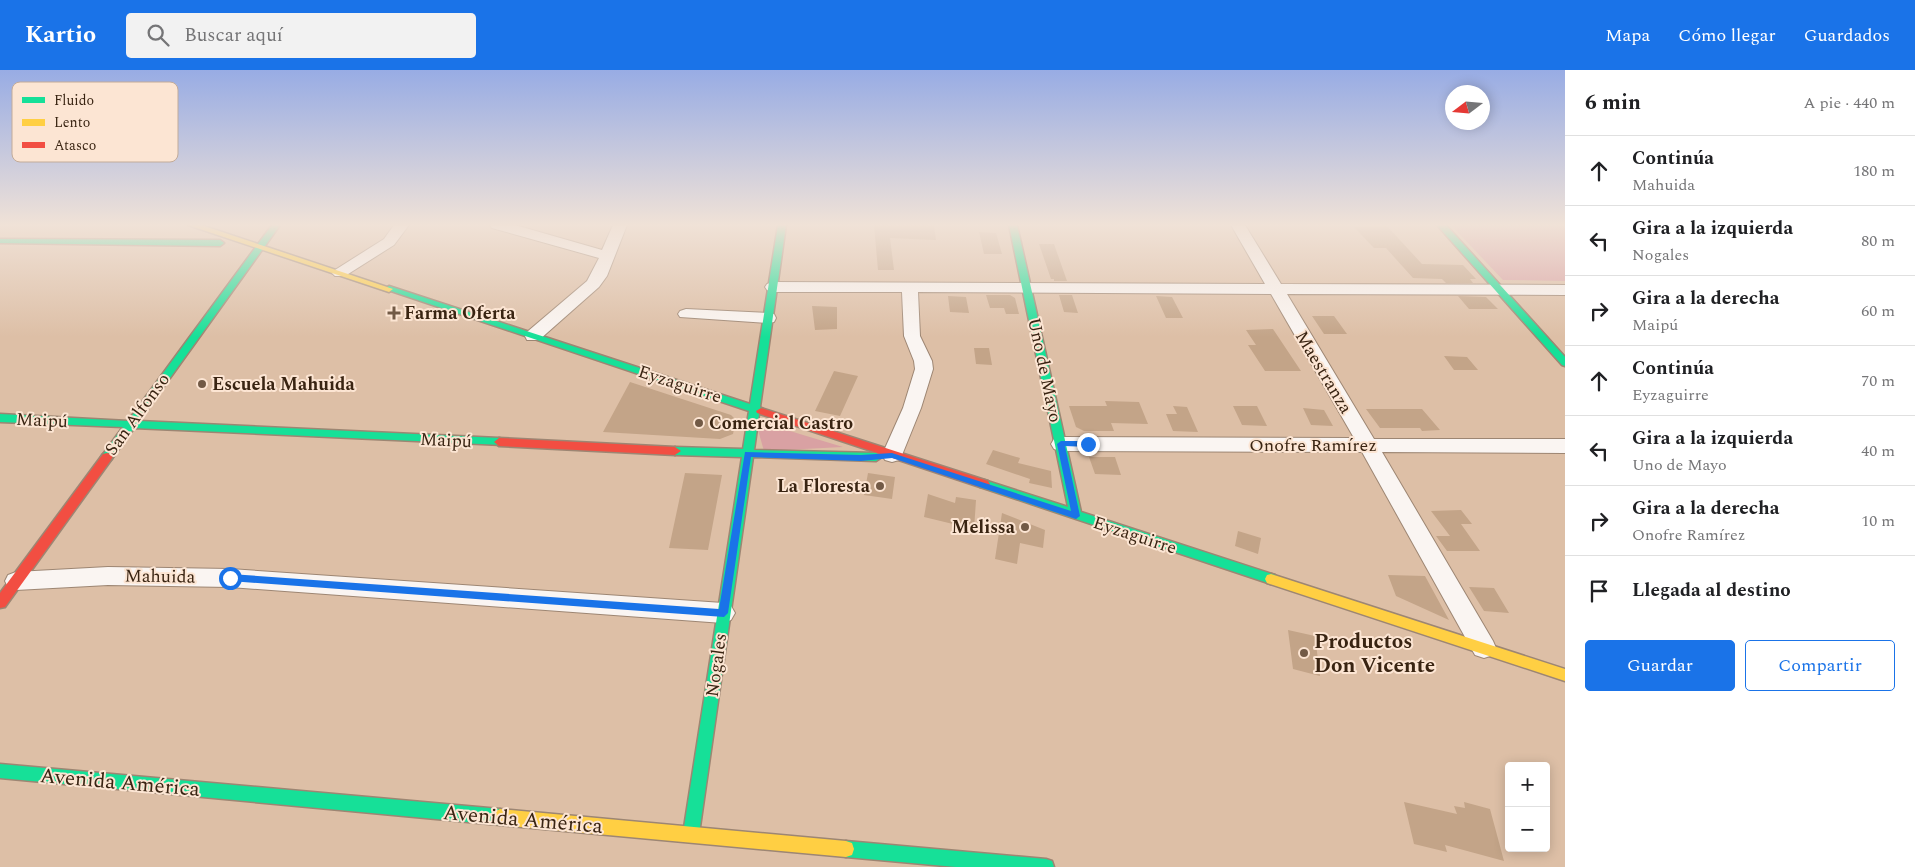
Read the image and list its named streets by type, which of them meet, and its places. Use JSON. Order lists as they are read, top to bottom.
{
  "streets": {
    "street": [
      "Uno de Mayo",
      "Maestranza",
      "Eyzaguirre",
      "San Alfonso",
      "Maipú",
      "Onofre Ramírez",
      "Mahuida",
      "Nogales",
      "Avenida América"
    ]
  },
  "crossings": [
    ["Uno de Mayo", "Eyzaguirre"],
    ["Uno de Mayo", "Onofre Ramírez"],
    ["Maestranza", "Eyzaguirre"],
    ["Maestranza", "Onofre Ramírez"],
    ["Eyzaguirre", "Maipú"],
    ["Eyzaguirre", "Nogales"],
    ["San Alfonso", "Maipú"],
    ["San Alfonso", "Mahuida"],
    ["Maipú", "Nogales"],
    ["Mahuida", "Nogales"],
    ["Nogales", "Avenida América"]
  ],
  "places": {
    "health": ["Farma Oferta"],
    "other": [
      "Escuela Mahuida",
      "Comercial Castro",
      "La Floresta",
      "Melissa",
      "Productos Don Vicente"
    ]
  },
  "legend": ["Fluido", "Lento", "Atasco"],
  "north": "left",
  "page": {
    "header": "Kartio",
    "search": "Buscar aquí",
    "nav": ["Mapa", "Cómo llegar", "Guardados"],
    "heading": ["6 min", "A pie · 440 m"],
    "list": [
      ["Continúa", "Mahuida", "180 m"],
      ["Gira a la izquierda", "Nogales", "80 m"],
      ["Gira a la derecha", "Maipú", "60 m"],
      ["Continúa", "Eyzaguirre", "70 m"],
      ["Gira a la izquierda", "Uno de Mayo", "40 m"],
      ["Gira a la derecha", "Onofre Ramírez", "10 m"],
      "Llegada al destino"
    ],
    "buttons": ["Guardar", "Compartir"],
    "map_buttons": ["+", "−"]
  }
}
